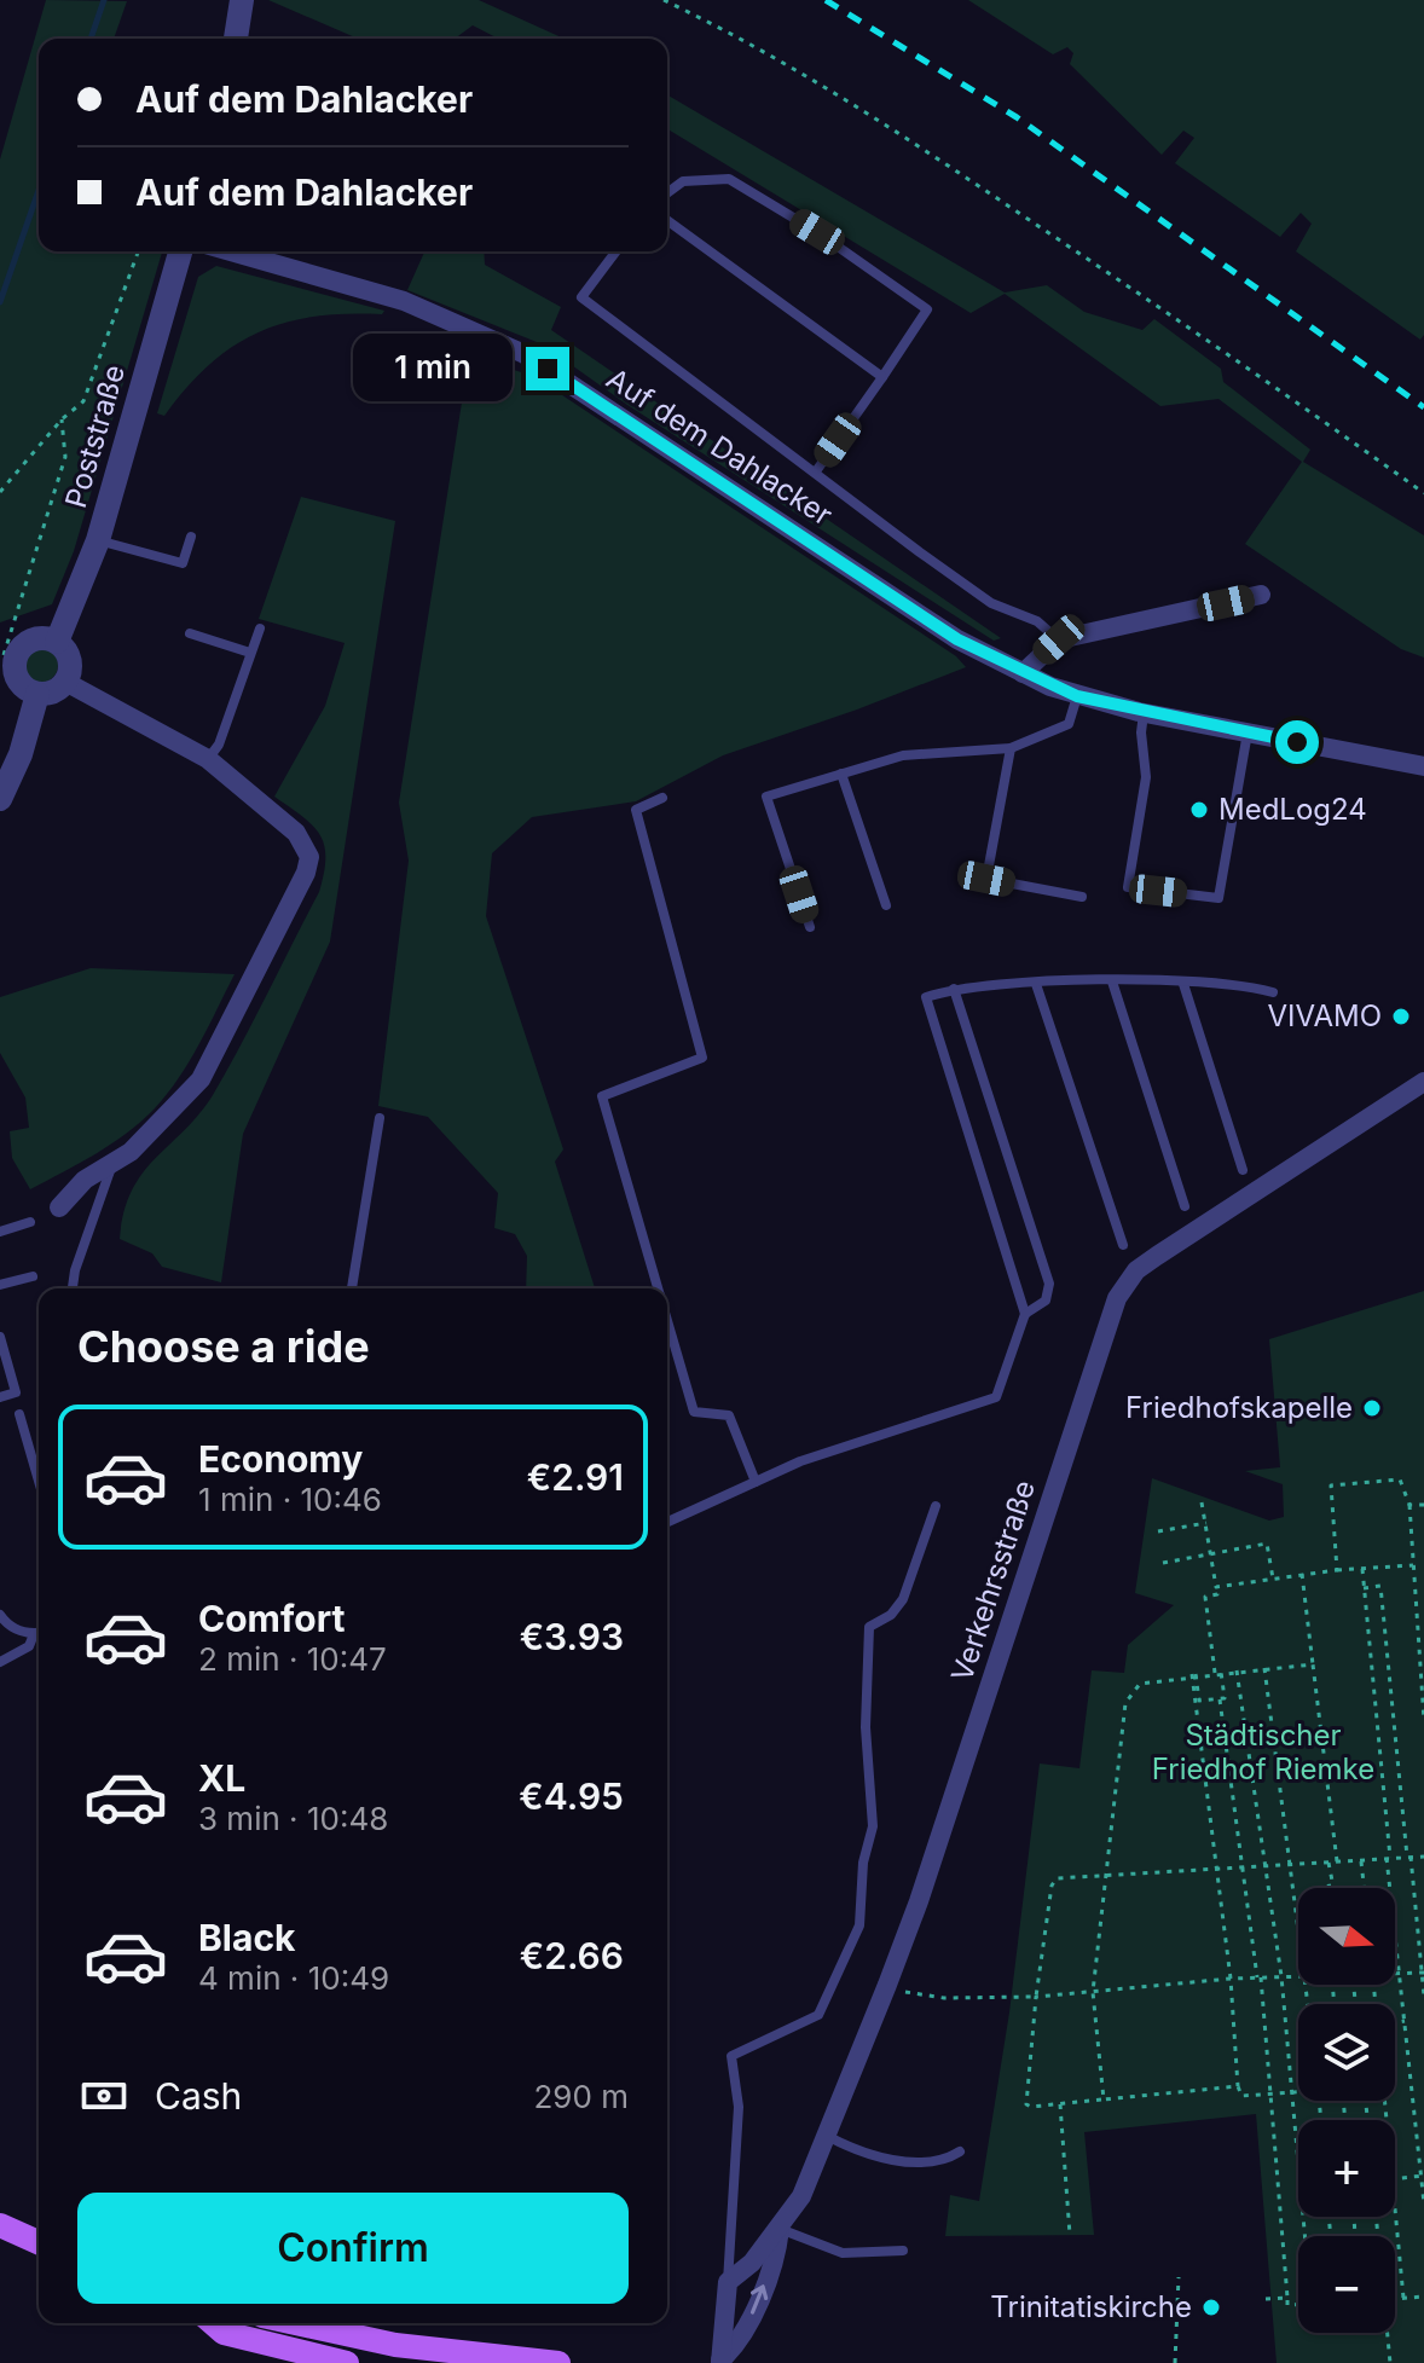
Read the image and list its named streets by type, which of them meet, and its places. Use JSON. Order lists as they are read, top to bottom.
{
  "streets": {
    "street": ["Poststraße", "Auf dem Dahlacker", "Verkehrsstraße"]
  },
  "parks": ["Städtischer Friedhof Riemke"],
  "places": [
    "MedLog24",
    "VIVAMO",
    "Friedhofskapelle",
    "Trinitatiskirche"
  ],
  "north": "right",
  "page": {
    "banner": ["Auf dem Dahlacker", "Auf dem Dahlacker"],
    "bubble": "1 min",
    "heading": "Choose a ride",
    "list": [
      {
        "name": "Economy",
        "note": "1 min · 10:46",
        "value": "€2.91"
      },
      {
        "name": "Comfort",
        "note": "2 min · 10:47",
        "value": "€3.93"
      },
      {
        "name": "XL",
        "note": "3 min · 10:48",
        "value": "€4.95"
      },
      {
        "name": "Black",
        "note": "4 min · 10:49",
        "value": "€2.66"
      }
    ],
    "map_buttons": ["+", "−"],
    "pay": ["Cash", "290 m"],
    "buttons": "Confirm"
  }
}
